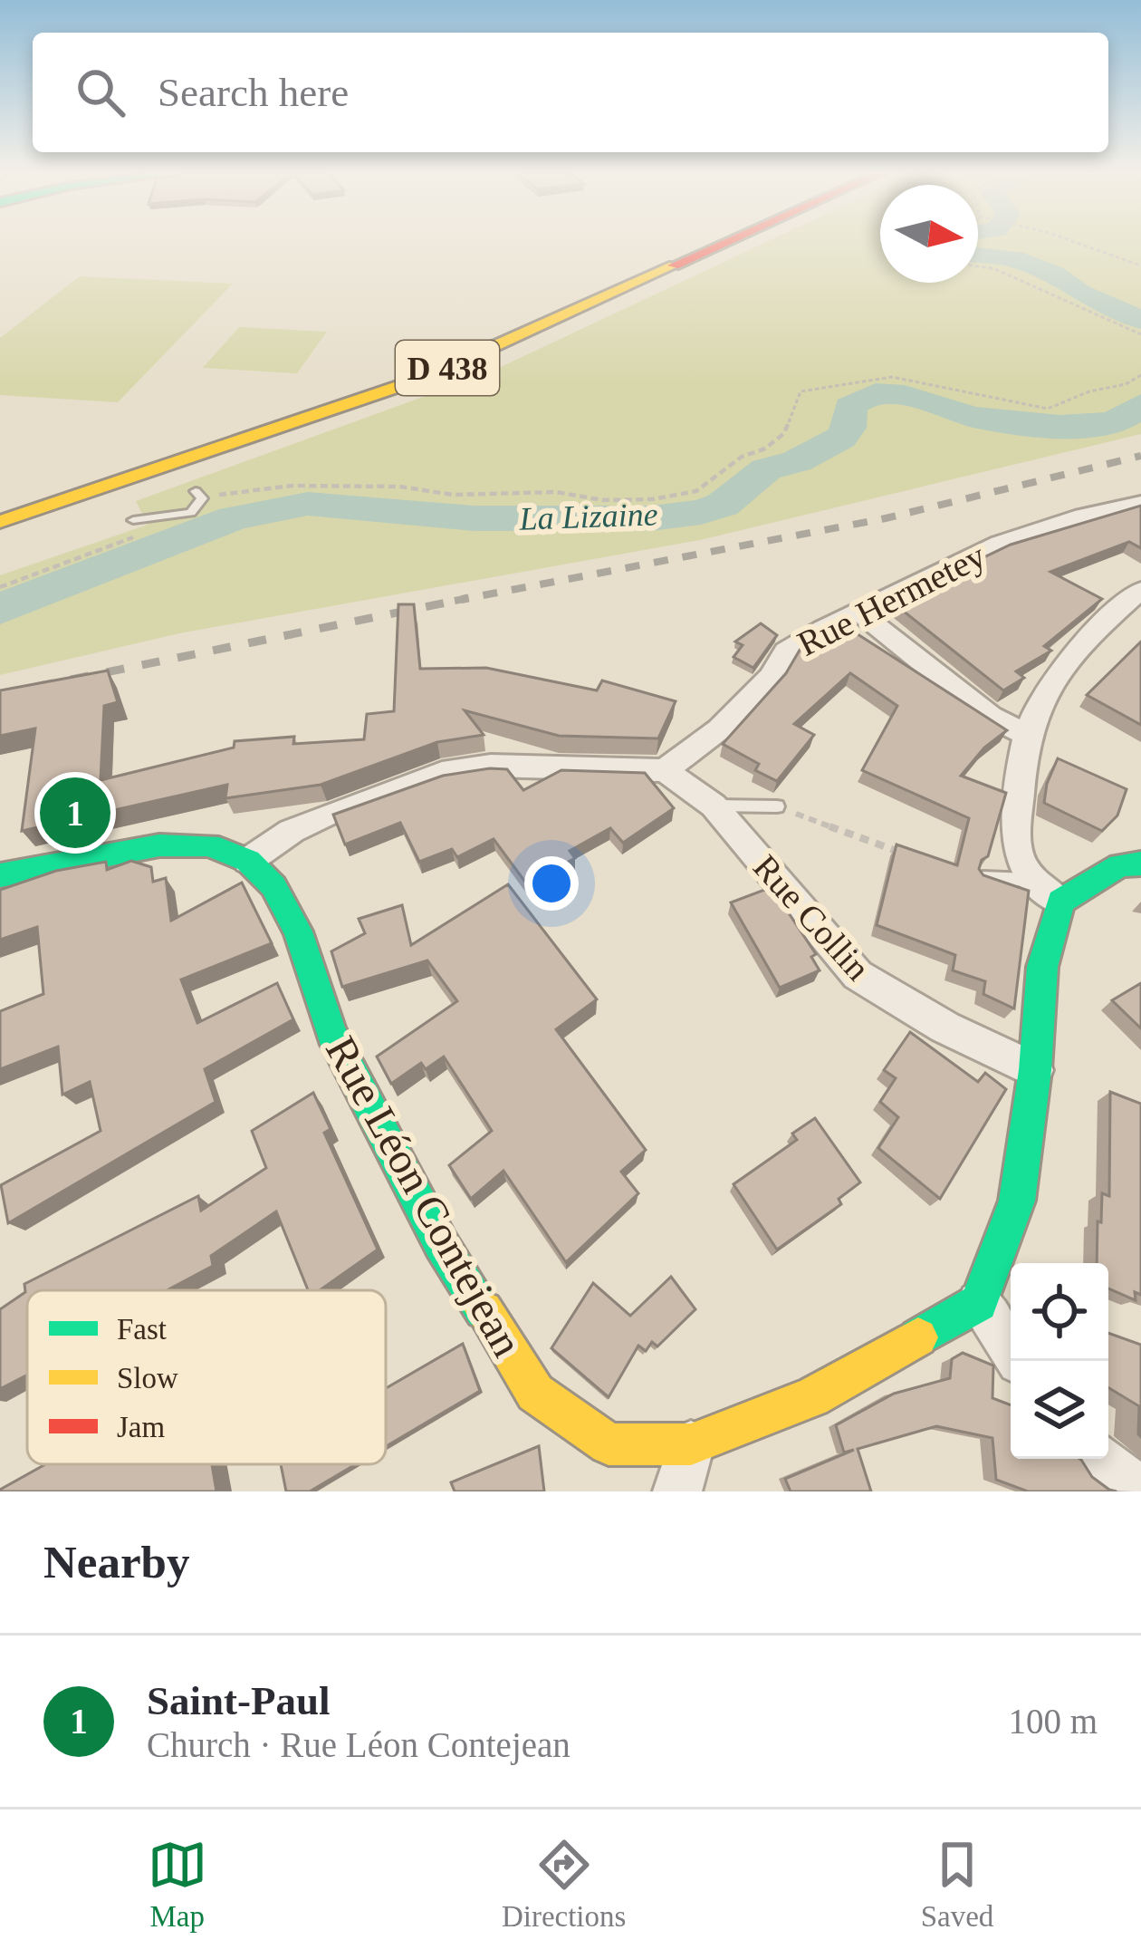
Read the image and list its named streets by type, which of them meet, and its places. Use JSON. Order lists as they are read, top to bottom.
{
  "streets": {
    "main road": ["D 438", "Rue Léon Contejean"],
    "street": ["Rue Hermetey", "Rue Collin"]
  },
  "crossings": [
    ["Rue Hermetey", "Rue Collin"]
  ],
  "water": ["La Lizaine"],
  "legend": ["Fast", "Slow", "Jam"],
  "north": "right",
  "page": {
    "search": "Search here",
    "pins": "1",
    "heading": "Nearby",
    "list": [
      {
        "mark": "1",
        "name": "Saint-Paul",
        "note": "Church · Rue Léon Contejean",
        "value": "100 m"
      }
    ],
    "nav": ["Map", "Directions", "Saved"]
  }
}
